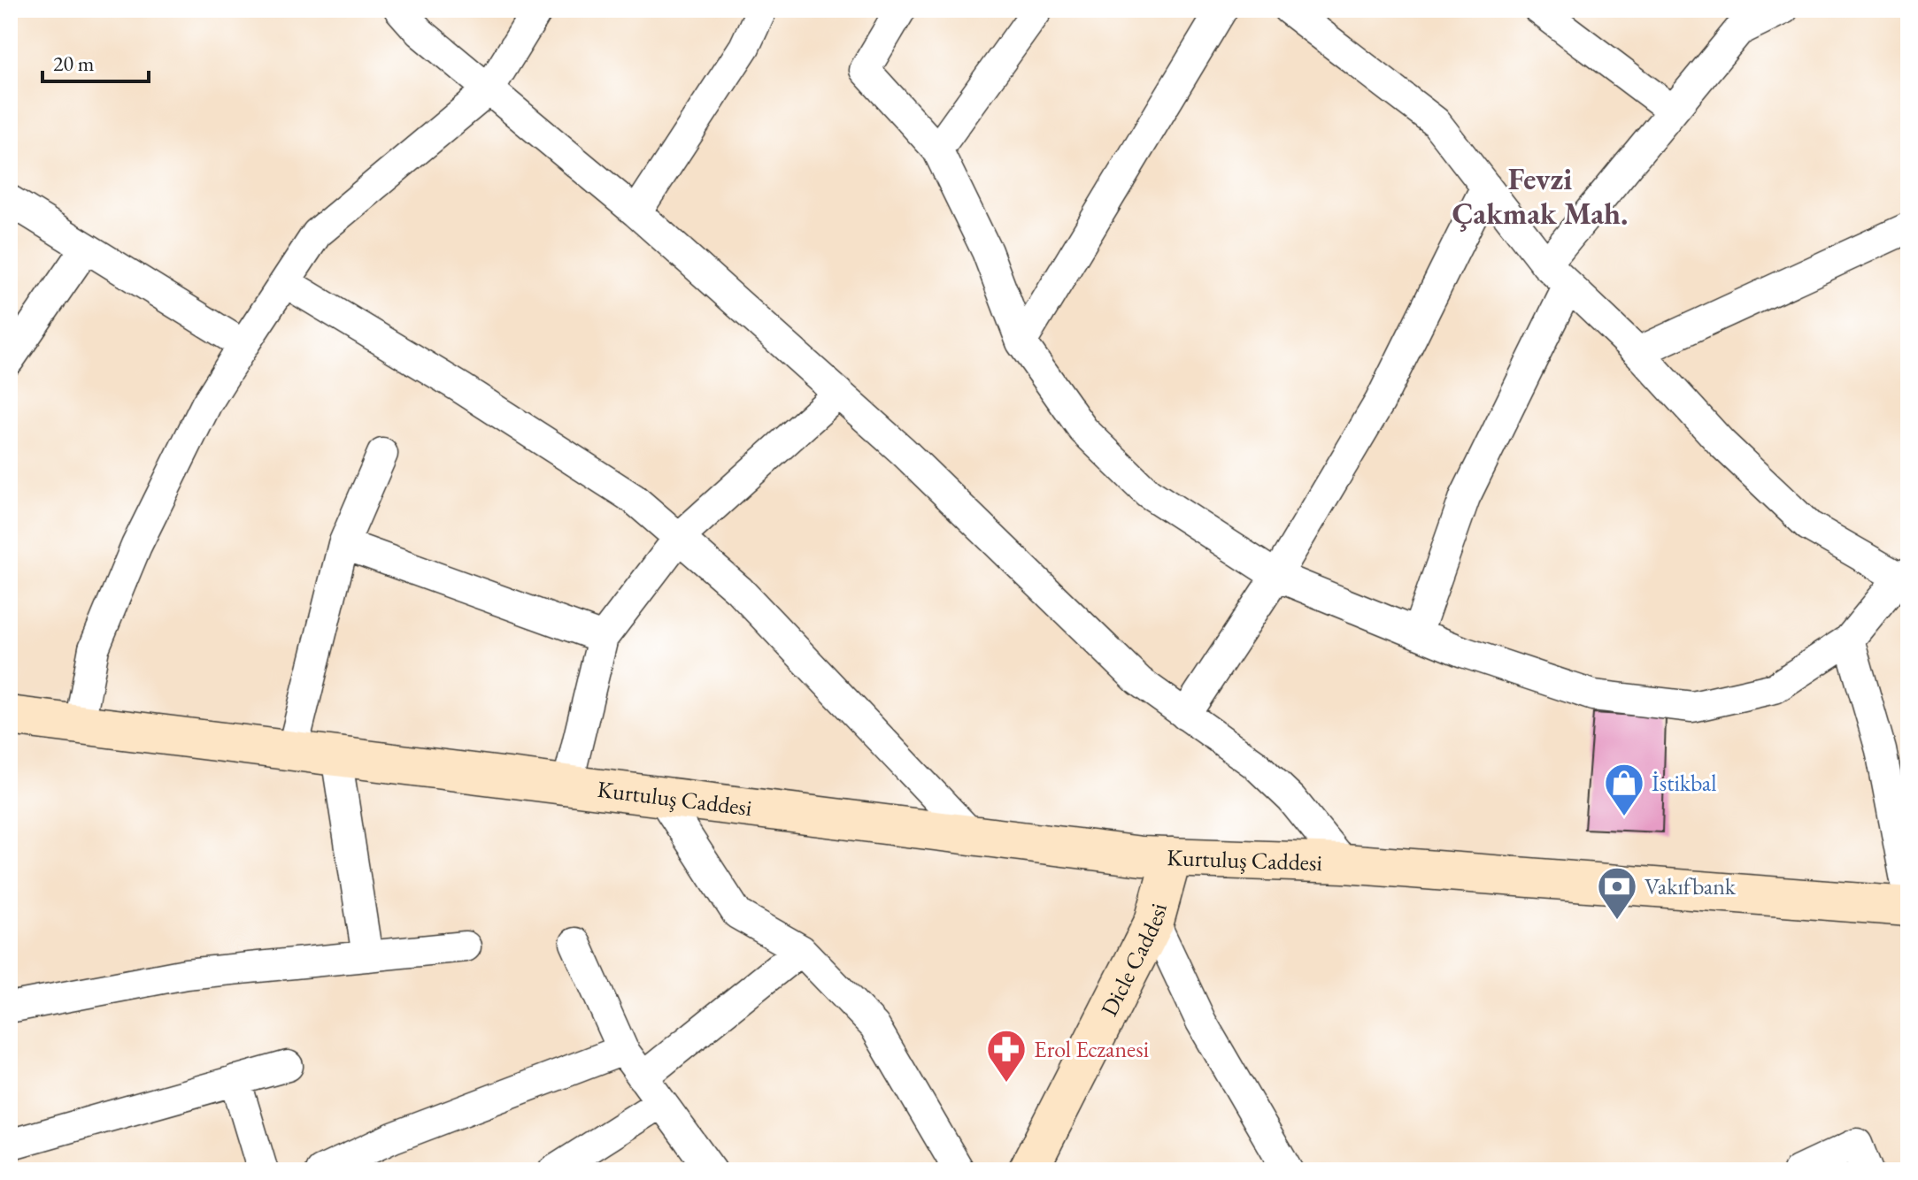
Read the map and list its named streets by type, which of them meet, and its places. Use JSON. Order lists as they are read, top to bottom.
{
  "streets": {
    "main road": ["Kurtuluş Caddesi", "Dicle Caddesi"]
  },
  "crossings": [
    ["Kurtuluş Caddesi", "Dicle Caddesi"]
  ],
  "districts": ["Fevzi Çakmak Mah."],
  "places": {
    "shop": ["İstikbal"],
    "bank": ["Vakıfbank"],
    "pharmacy": ["Erol Eczanesi"]
  },
  "scale_bar": "20 m"
}
